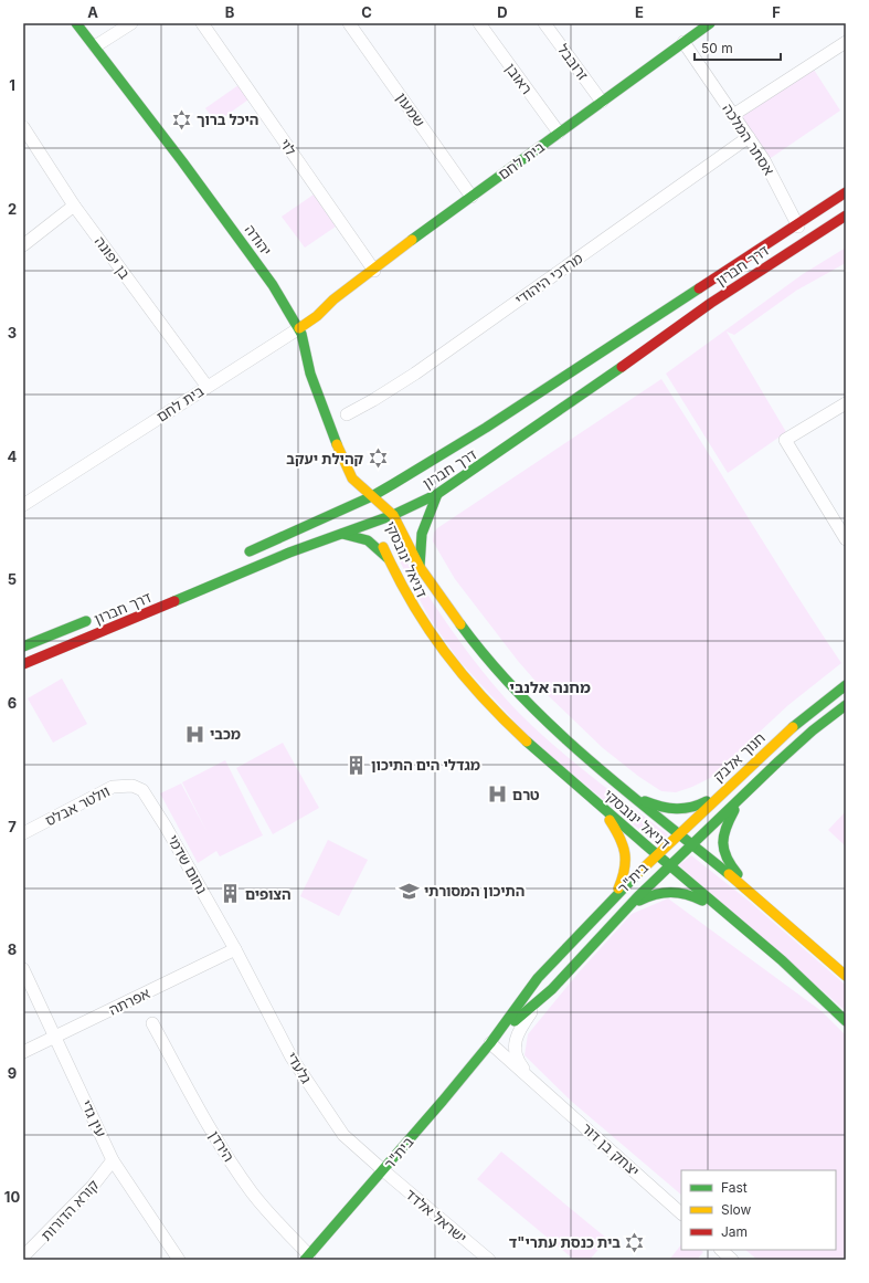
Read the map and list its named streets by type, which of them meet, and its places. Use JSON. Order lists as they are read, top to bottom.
{
  "streets": {
    "main road": [
      "בית לחם",
      "יהודה",
      "דרך חברון",
      "דניאל ינובסקי",
      "חנוך אלבק",
      "בית\"ר"
    ],
    "street": [
      "זרובבל",
      "ראובן",
      "שמעון",
      "אסתר המלכה",
      "לוי",
      "בן יפונה",
      "מרדכי היהודי",
      "וולטר אבלס",
      "נחום שדמי",
      "אפרתה",
      "גלעדי",
      "עין גדי",
      "הירדן",
      "יצחק בן דור",
      "קורא הדורות",
      "ישראל אלדד"
    ]
  },
  "crossings": [
    ["זרובבל", "בית לחם"],
    ["ראובן", "בית לחם"],
    ["שמעון", "בית לחם"],
    ["אסתר המלכה", "בית לחם"],
    ["אסתר המלכה", "דרך חברון"],
    ["אסתר המלכה", "מרדכי היהודי"],
    ["לוי", "בית לחם"],
    ["בית לחם", "יהודה"],
    ["בית לחם", "בן יפונה"],
    ["יהודה", "דרך חברון"],
    ["יהודה", "דניאל ינובסקי"],
    ["דרך חברון", "דניאל ינובסקי"],
    ["דניאל ינובסקי", "חנוך אלבק"],
    ["דניאל ינובסקי", "בית\"ר"],
    ["חנוך אלבק", "בית\"ר"],
    ["וולטר אבלס", "נחום שדמי"],
    ["נחום שדמי", "אפרתה"],
    ["נחום שדמי", "גלעדי"],
    ["בית\"ר", "גלעדי"],
    ["בית\"ר", "הירדן"],
    ["בית\"ר", "יצחק בן דור"],
    ["בית\"ר", "ישראל אלדד"],
    ["אפרתה", "גלעדי"],
    ["אפרתה", "עין גדי"],
    ["גלעדי", "ישראל אלדד"],
    ["עין גדי", "קורא הדורות"]
  ],
  "districts": ["מחנה אלנבי"],
  "places": {
    "synagogue": ["היכל ברוך", "קהילת יעקב", "בית כנסת עתרי\"ד"],
    "hospital": ["מכבי", "טרם"],
    "building": ["מגדלי הים התיכון", "הצופים"],
    "school or university": ["התיכון המסורתי"]
  },
  "legend": ["Fast", "Slow", "Jam"],
  "scale_bar": "50 m",
  "grid": {
    "columns": [
      "A",
      "B",
      "C",
      "D",
      "E",
      "F"
    ],
    "rows": [
      "1",
      "2",
      "3",
      "4",
      "5",
      "6",
      "7",
      "8",
      "9",
      "10"
    ]
  }
}
